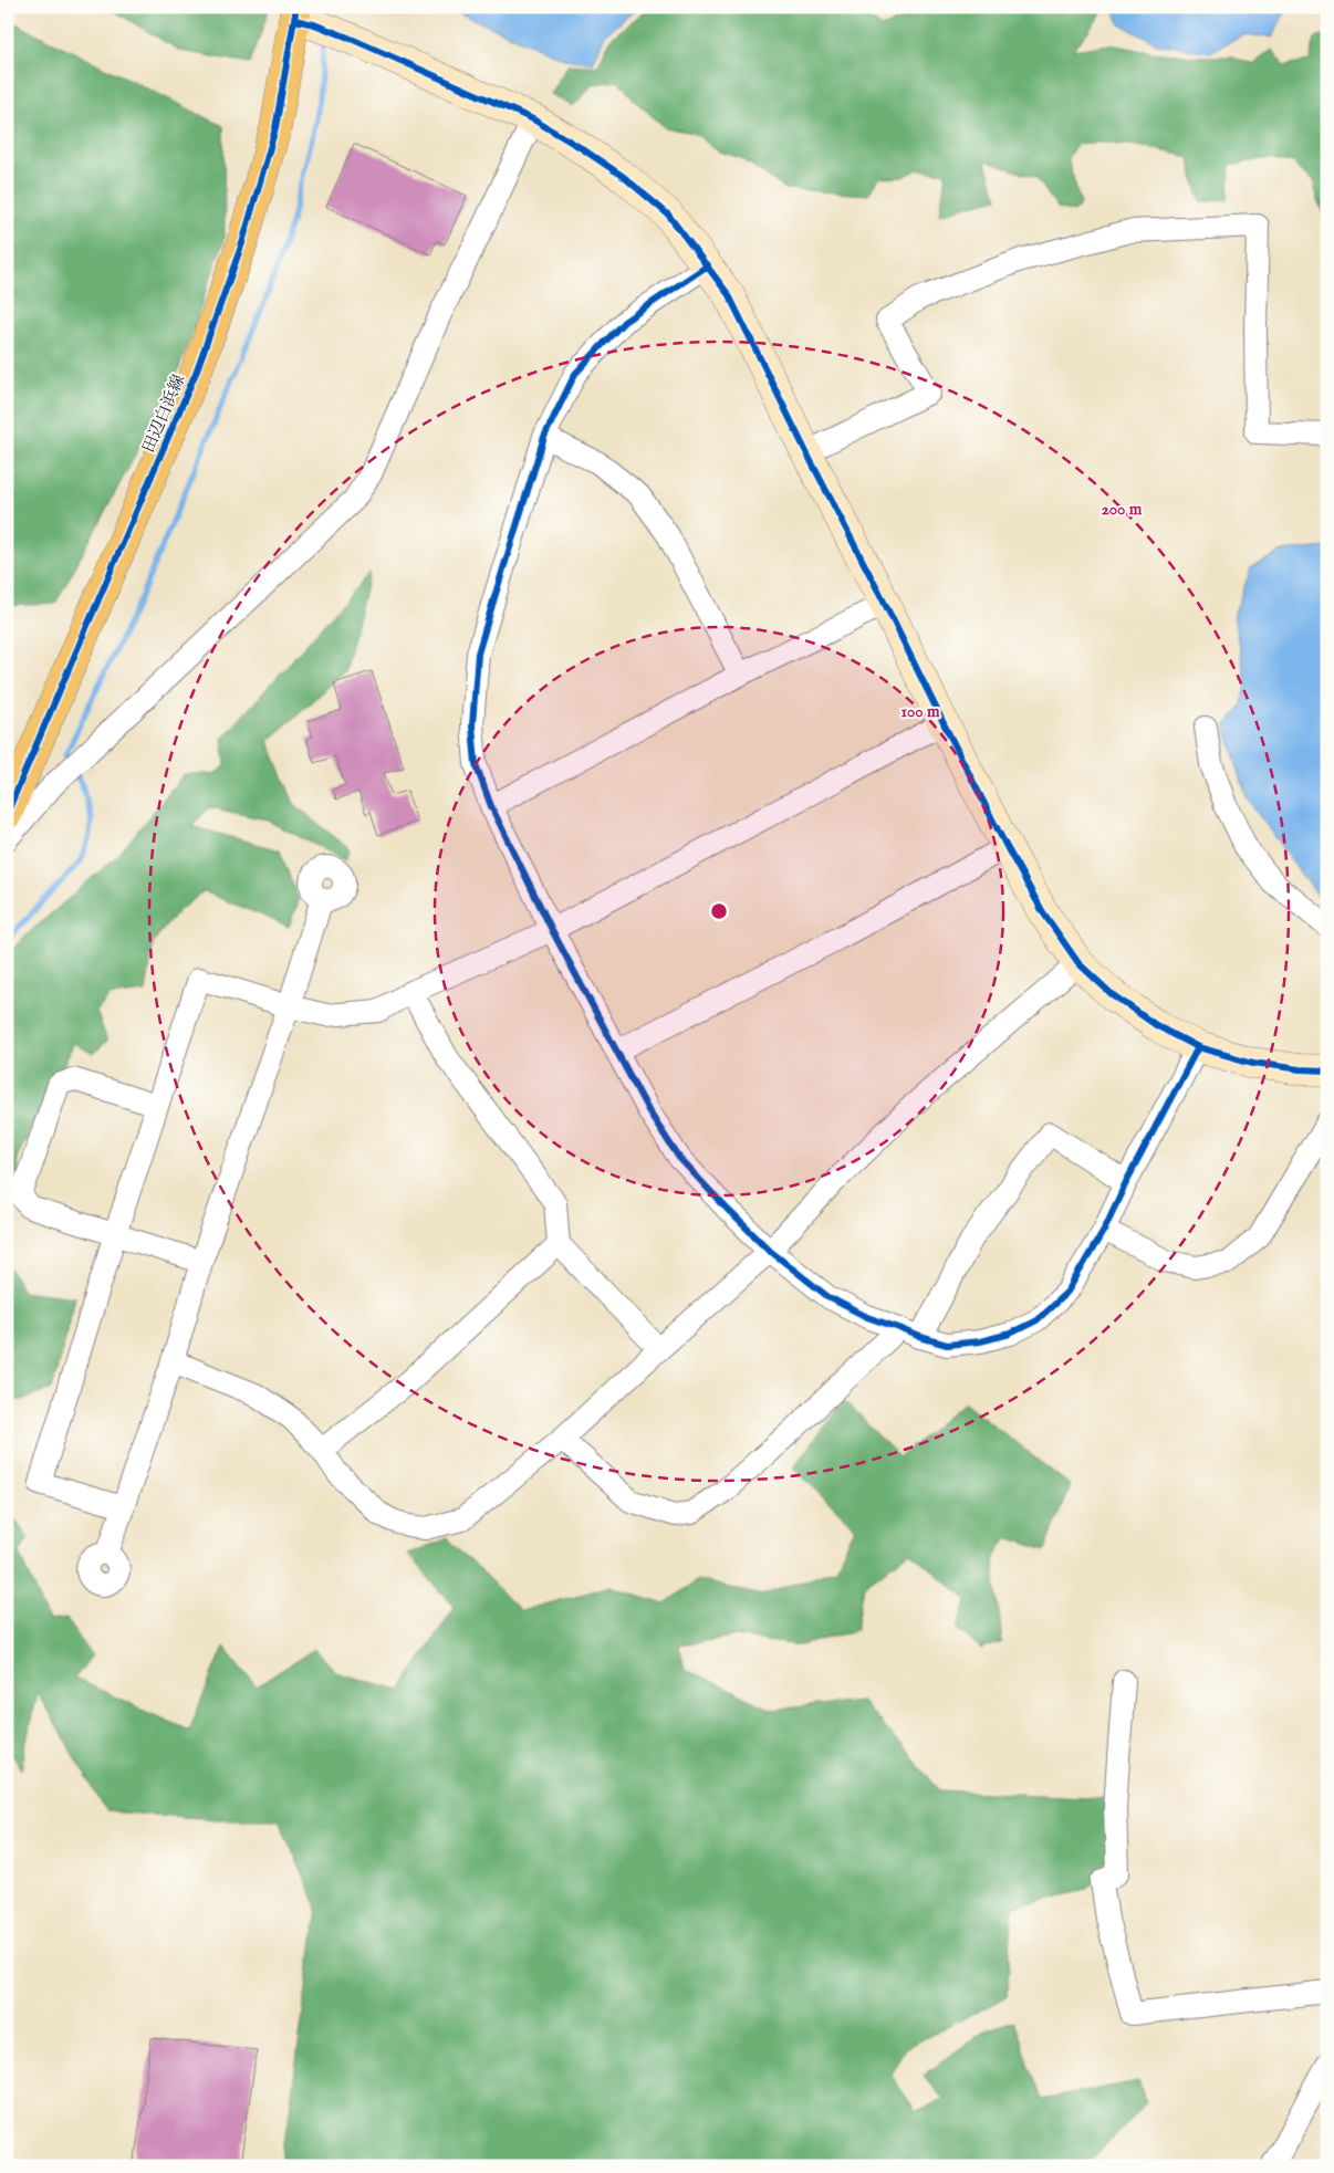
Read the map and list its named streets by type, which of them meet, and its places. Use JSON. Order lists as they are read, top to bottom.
{
  "streets": {
    "main road": ["田辺白浜線"]
  },
  "rings": ["200 m", "100 m"]
}
